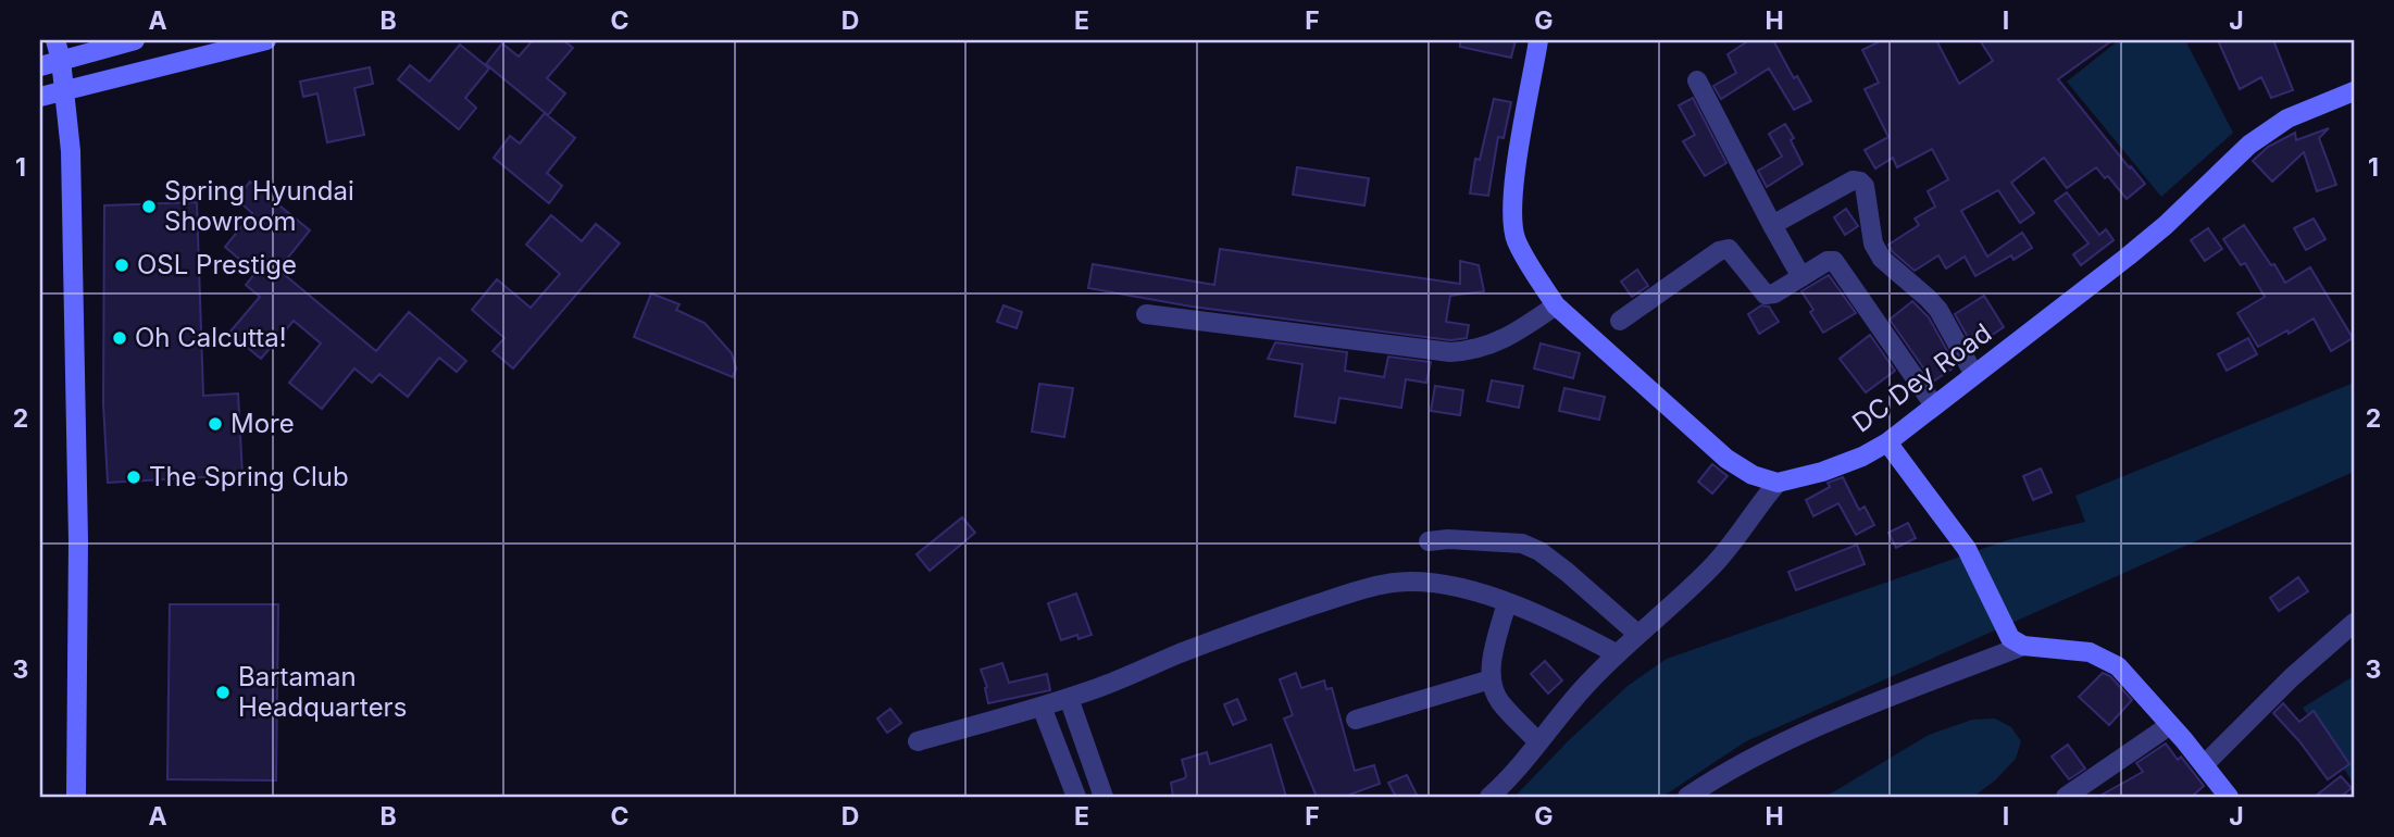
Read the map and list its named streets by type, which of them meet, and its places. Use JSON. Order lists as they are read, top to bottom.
{
  "streets": {
    "street": ["DC Dey Road"]
  },
  "places": [
    "Spring Hyundai Showroom",
    "OSL Prestige",
    "Oh Calcutta!",
    "More",
    "The Spring Club",
    "Bartaman Headquarters"
  ],
  "grid": {
    "columns": [
      "A",
      "B",
      "C",
      "D",
      "E",
      "F",
      "G",
      "H",
      "I",
      "J"
    ],
    "rows": ["1", "2", "3"]
  }
}
